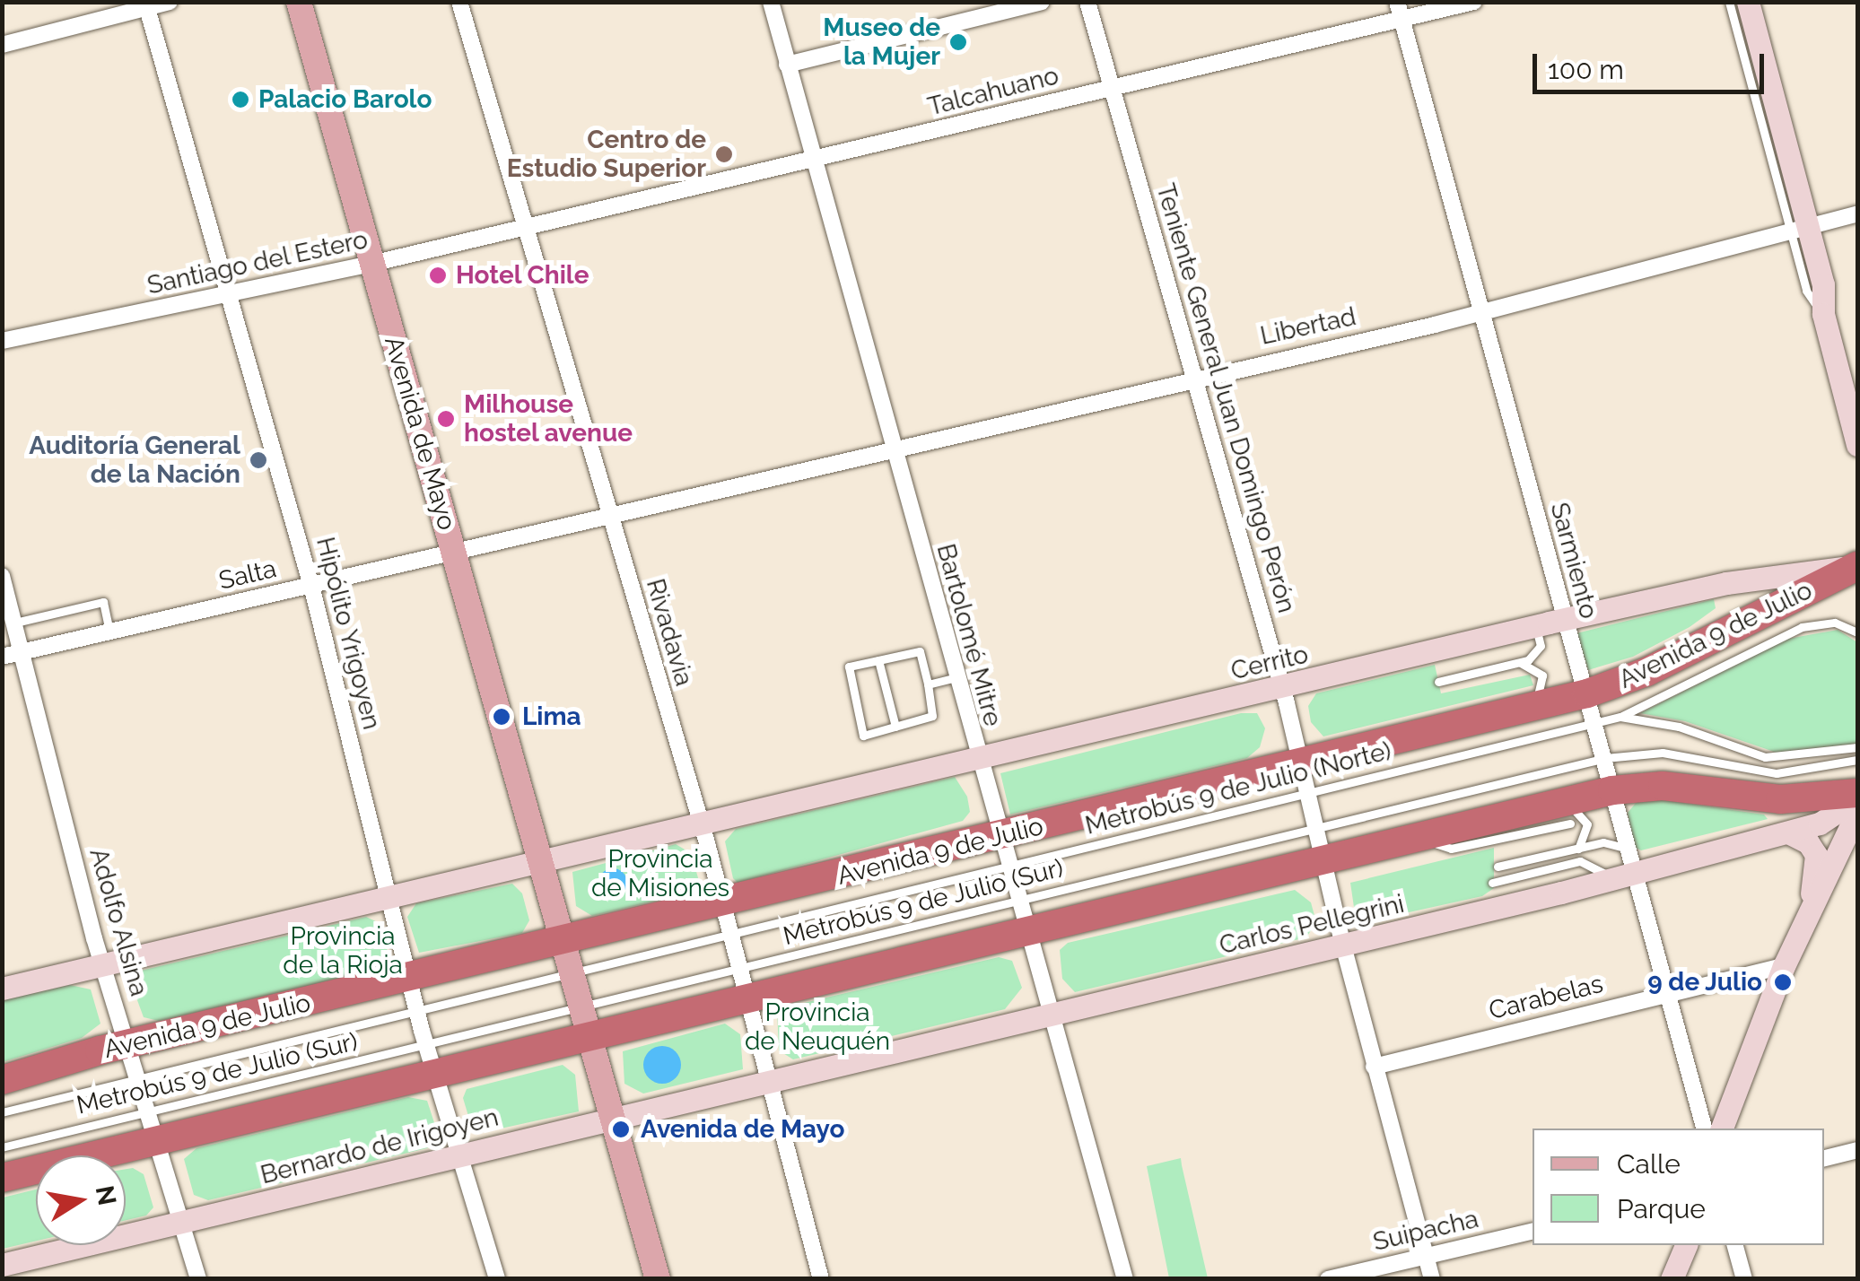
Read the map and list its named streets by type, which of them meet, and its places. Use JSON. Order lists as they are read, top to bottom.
{
  "streets": {
    "highway": ["Avenida 9 de Julio"],
    "main road": ["Avenida de Mayo"],
    "street": [
      "Talcahuano",
      "Santiago del Estero",
      "Libertad",
      "Teniente General Juan Domingo Perón",
      "Sarmiento",
      "Salta",
      "Rivadavia",
      "Hipólito Yrigoyen",
      "Bartolomé Mitre",
      "Cerrito",
      "Adolfo Alsina",
      "Carlos Pellegrini",
      "Carabelas",
      "Bernardo de Irigoyen",
      "Suipacha"
    ],
    "lane": ["Metrobús 9 de Julio (Norte)", "Metrobús 9 de Julio (Sur)"]
  },
  "crossings": [
    ["Talcahuano", "Santiago del Estero"],
    ["Talcahuano", "Teniente General Juan Domingo Perón"],
    ["Talcahuano", "Sarmiento"],
    ["Talcahuano", "Rivadavia"],
    ["Talcahuano", "Bartolomé Mitre"],
    ["Santiago del Estero", "Avenida de Mayo"],
    ["Santiago del Estero", "Rivadavia"],
    ["Santiago del Estero", "Hipólito Yrigoyen"],
    ["Libertad", "Teniente General Juan Domingo Perón"],
    ["Libertad", "Sarmiento"],
    ["Libertad", "Salta"],
    ["Libertad", "Rivadavia"],
    ["Libertad", "Bartolomé Mitre"],
    ["Teniente General Juan Domingo Perón", "Avenida 9 de Julio"],
    ["Teniente General Juan Domingo Perón", "Cerrito"],
    ["Teniente General Juan Domingo Perón", "Metrobús 9 de Julio (Norte)"],
    ["Teniente General Juan Domingo Perón", "Metrobús 9 de Julio (Sur)"],
    ["Teniente General Juan Domingo Perón", "Carlos Pellegrini"],
    ["Teniente General Juan Domingo Perón", "Carabelas"],
    ["Teniente General Juan Domingo Perón", "Suipacha"],
    ["Avenida de Mayo", "Salta"],
    ["Avenida de Mayo", "Avenida 9 de Julio"],
    ["Avenida de Mayo", "Metrobús 9 de Julio (Norte)"],
    ["Avenida de Mayo", "Metrobús 9 de Julio (Sur)"],
    ["Avenida de Mayo", "Bernardo de Irigoyen"],
    ["Sarmiento", "Avenida 9 de Julio"],
    ["Sarmiento", "Cerrito"],
    ["Sarmiento", "Metrobús 9 de Julio (Norte)"],
    ["Sarmiento", "Metrobús 9 de Julio (Sur)"],
    ["Sarmiento", "Carlos Pellegrini"],
    ["Sarmiento", "Carabelas"],
    ["Salta", "Rivadavia"],
    ["Salta", "Hipólito Yrigoyen"],
    ["Salta", "Adolfo Alsina"],
    ["Rivadavia", "Avenida 9 de Julio"],
    ["Rivadavia", "Cerrito"],
    ["Rivadavia", "Metrobús 9 de Julio (Norte)"],
    ["Rivadavia", "Metrobús 9 de Julio (Sur)"],
    ["Rivadavia", "Carlos Pellegrini"],
    ["Rivadavia", "Bernardo de Irigoyen"],
    ["Hipólito Yrigoyen", "Avenida 9 de Julio"],
    ["Hipólito Yrigoyen", "Metrobús 9 de Julio (Norte)"],
    ["Hipólito Yrigoyen", "Metrobús 9 de Julio (Sur)"],
    ["Hipólito Yrigoyen", "Bernardo de Irigoyen"],
    ["Bartolomé Mitre", "Avenida 9 de Julio"],
    ["Bartolomé Mitre", "Cerrito"],
    ["Bartolomé Mitre", "Metrobús 9 de Julio (Norte)"],
    ["Bartolomé Mitre", "Metrobús 9 de Julio (Sur)"],
    ["Bartolomé Mitre", "Carlos Pellegrini"],
    ["Avenida 9 de Julio", "Cerrito"],
    ["Avenida 9 de Julio", "Adolfo Alsina"],
    ["Metrobús 9 de Julio (Norte)", "Adolfo Alsina"],
    ["Metrobús 9 de Julio (Sur)", "Adolfo Alsina"],
    ["Adolfo Alsina", "Bernardo de Irigoyen"],
    ["Carlos Pellegrini", "Bernardo de Irigoyen"]
  ],
  "parks": ["Provincia de Misiones", "Provincia de la Rioja", "Provincia de Neuquén"],
  "places": [
    "Museo de la Mujer",
    "Palacio Barolo",
    "Centro de Estudio Superior",
    "Hotel Chile",
    "Milhouse hostel avenue",
    "Auditoría General de la Nación",
    "Lima",
    "9 de Julio",
    "Avenida de Mayo"
  ],
  "legend": ["Calle", "Parque"],
  "scale_bar": "100 m",
  "north": "right"
}
